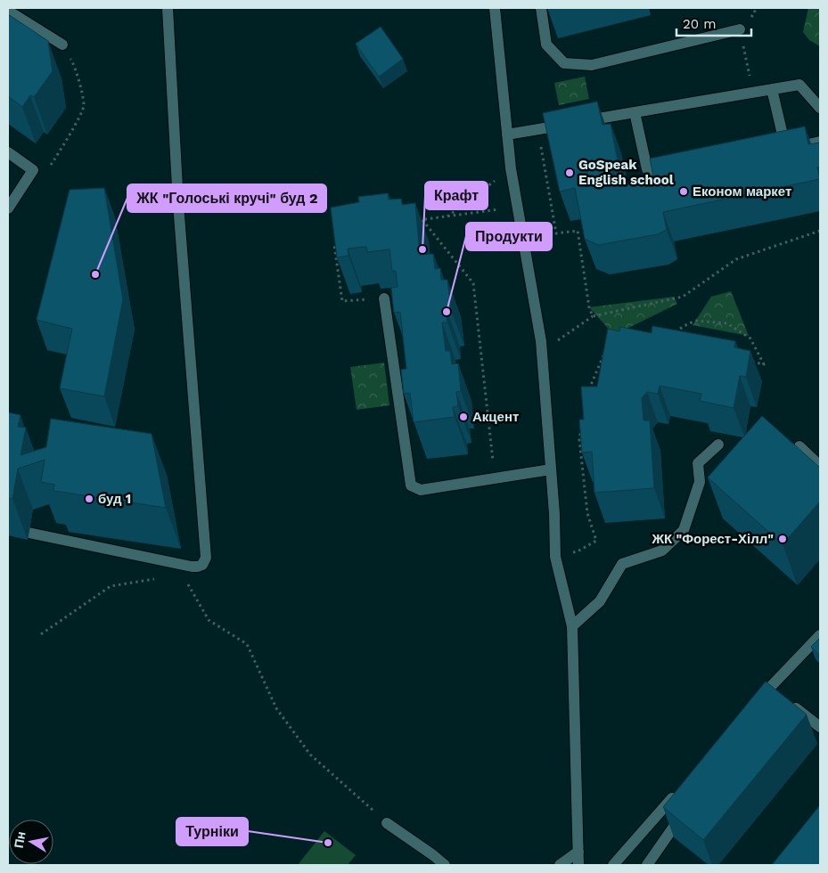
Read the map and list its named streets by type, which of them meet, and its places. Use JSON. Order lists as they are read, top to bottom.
{
  "places": [
    "GoSpeak English school",
    "Економ маркет",
    "Крафт",
    "ЖК \"Голоські кручі\" буд 2",
    "Продукти",
    "Акцент",
    "буд 1",
    "ЖК \"Форест-Хілл\"",
    "Турніки"
  ],
  "scale_bar": "20 m",
  "north": "left"
}
